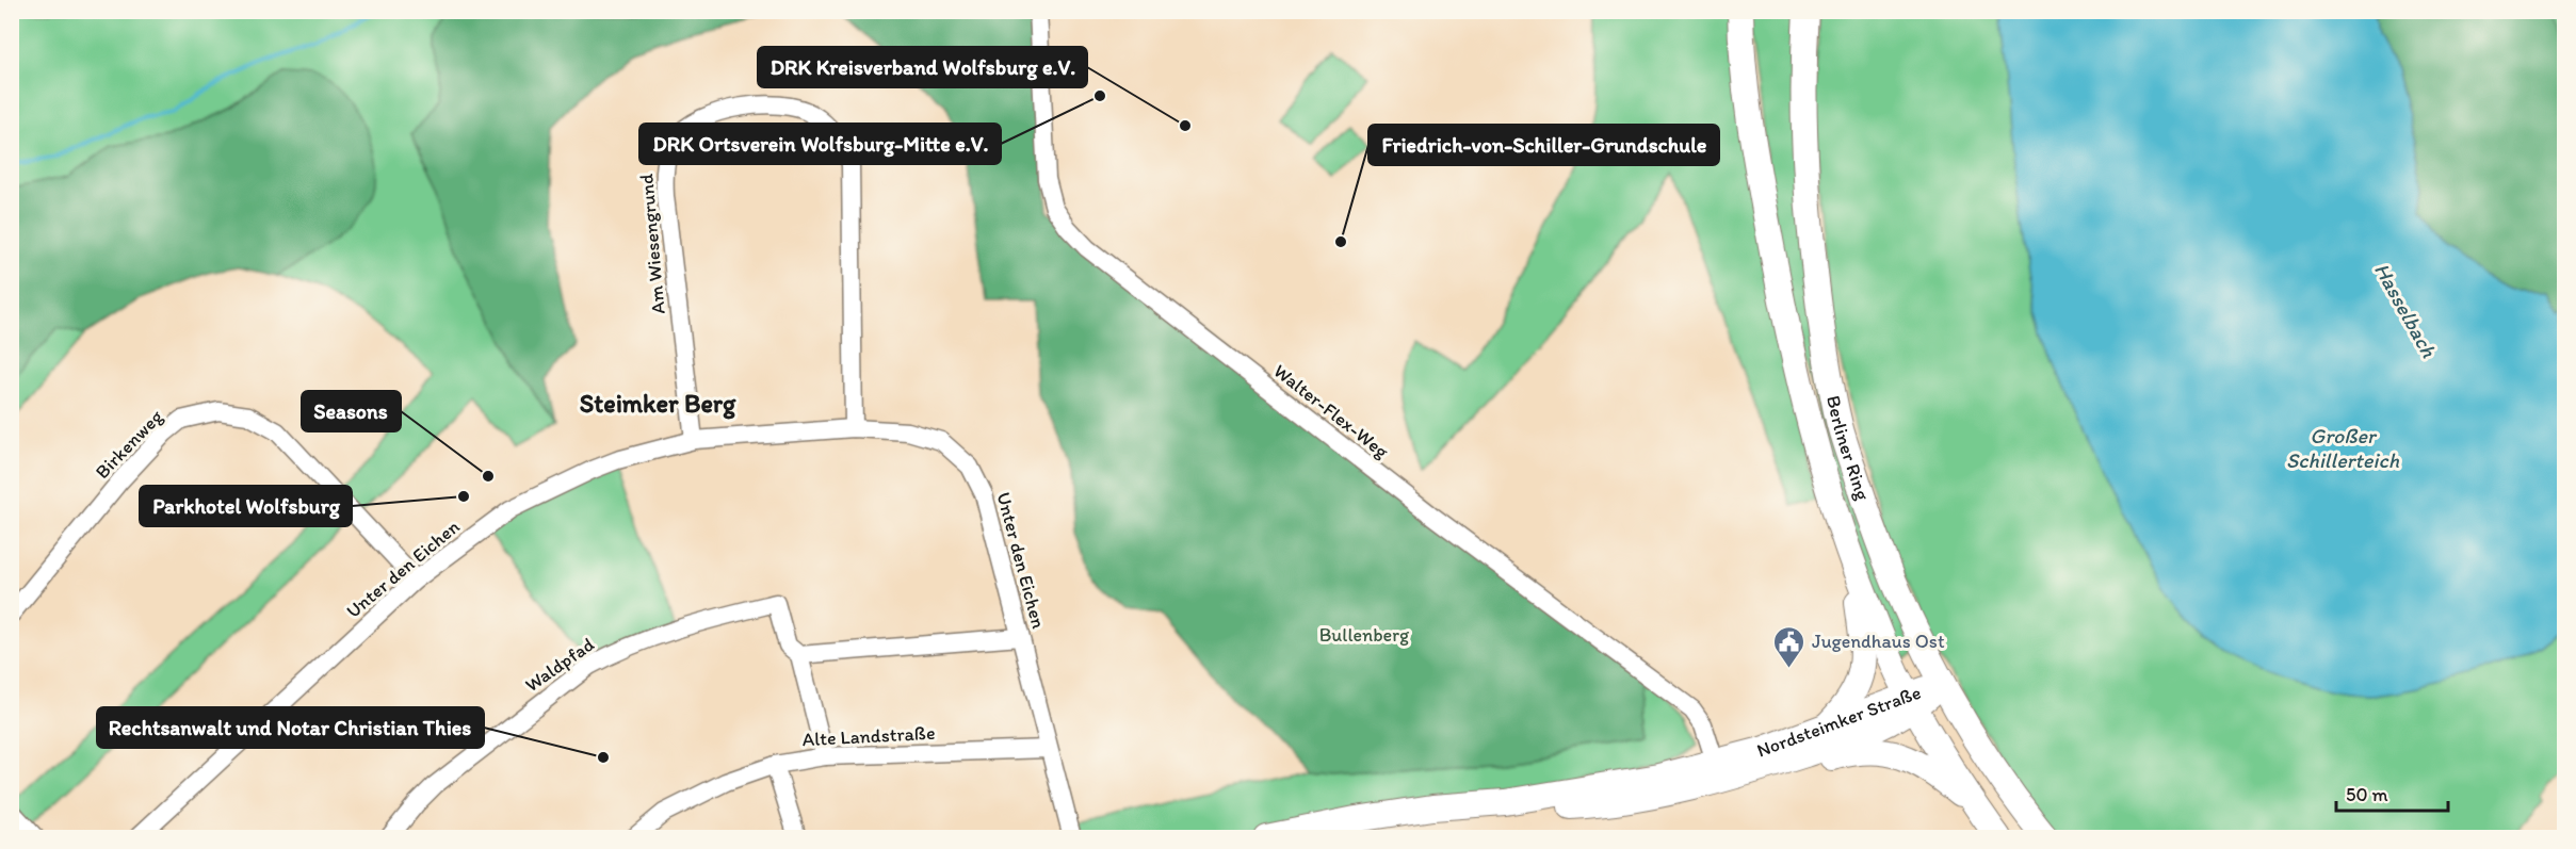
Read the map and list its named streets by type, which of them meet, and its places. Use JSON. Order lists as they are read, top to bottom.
{
  "streets": {
    "main road": ["Berliner Ring", "Nordsteimker Straße"],
    "street": [
      "Am Wiesengrund",
      "Walter-Flex-Weg",
      "Birkenweg",
      "Unter den Eichen",
      "Waldpfad",
      "Alte Landstraße"
    ]
  },
  "crossings": [
    ["Am Wiesengrund", "Unter den Eichen"],
    ["Walter-Flex-Weg", "Nordsteimker Straße"],
    ["Birkenweg", "Unter den Eichen"],
    ["Berliner Ring", "Nordsteimker Straße"],
    ["Unter den Eichen", "Alte Landstraße"],
    ["Waldpfad", "Alte Landstraße"]
  ],
  "districts": ["Steimker Berg"],
  "water": ["Hasselbach", "Großer Schillerteich"],
  "parks": ["Bullenberg"],
  "places": {
    "other": [
      "DRK Ortsverein Wolfsburg-Mitte e.V.",
      "DRK Kreisverband Wolfsburg e.V.",
      "Friedrich-von-Schiller-Grundschule",
      "Seasons",
      "Parkhotel Wolfsburg",
      "Rechtsanwalt und Notar Christian Thies"
    ],
    "public building": ["Jugendhaus Ost"]
  },
  "scale_bar": "50 m"
}
